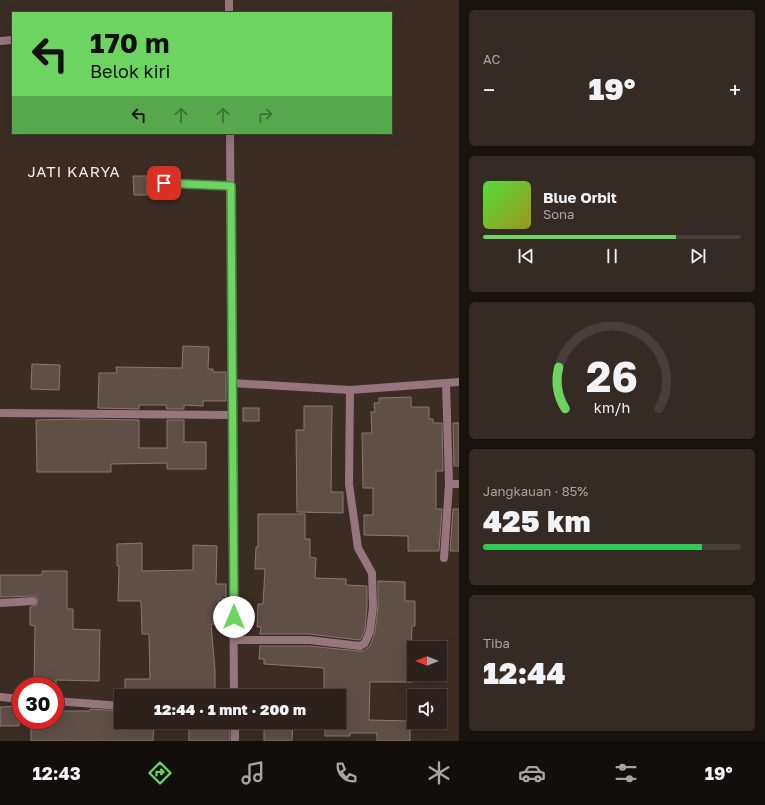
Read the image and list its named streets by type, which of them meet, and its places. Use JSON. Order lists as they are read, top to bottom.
{
  "districts": ["JATI KARYA"],
  "north": "left",
  "page": {
    "tile": [
      "AC",
      ["Jangkauan · 85%", "425 km"],
      ["Tiba", "12:44"]
    ],
    "turn": ["170 m", "Belok kiri"],
    "heat": ["−", "19°", "+"],
    "song": ["Blue Orbit", "Sona"],
    "limit": "30",
    "trip": "12:44 · 1 mnt · 200 m",
    "tabs": ["12:43", "19°"],
    "gauge": ["26", "km/h"]
  }
}
